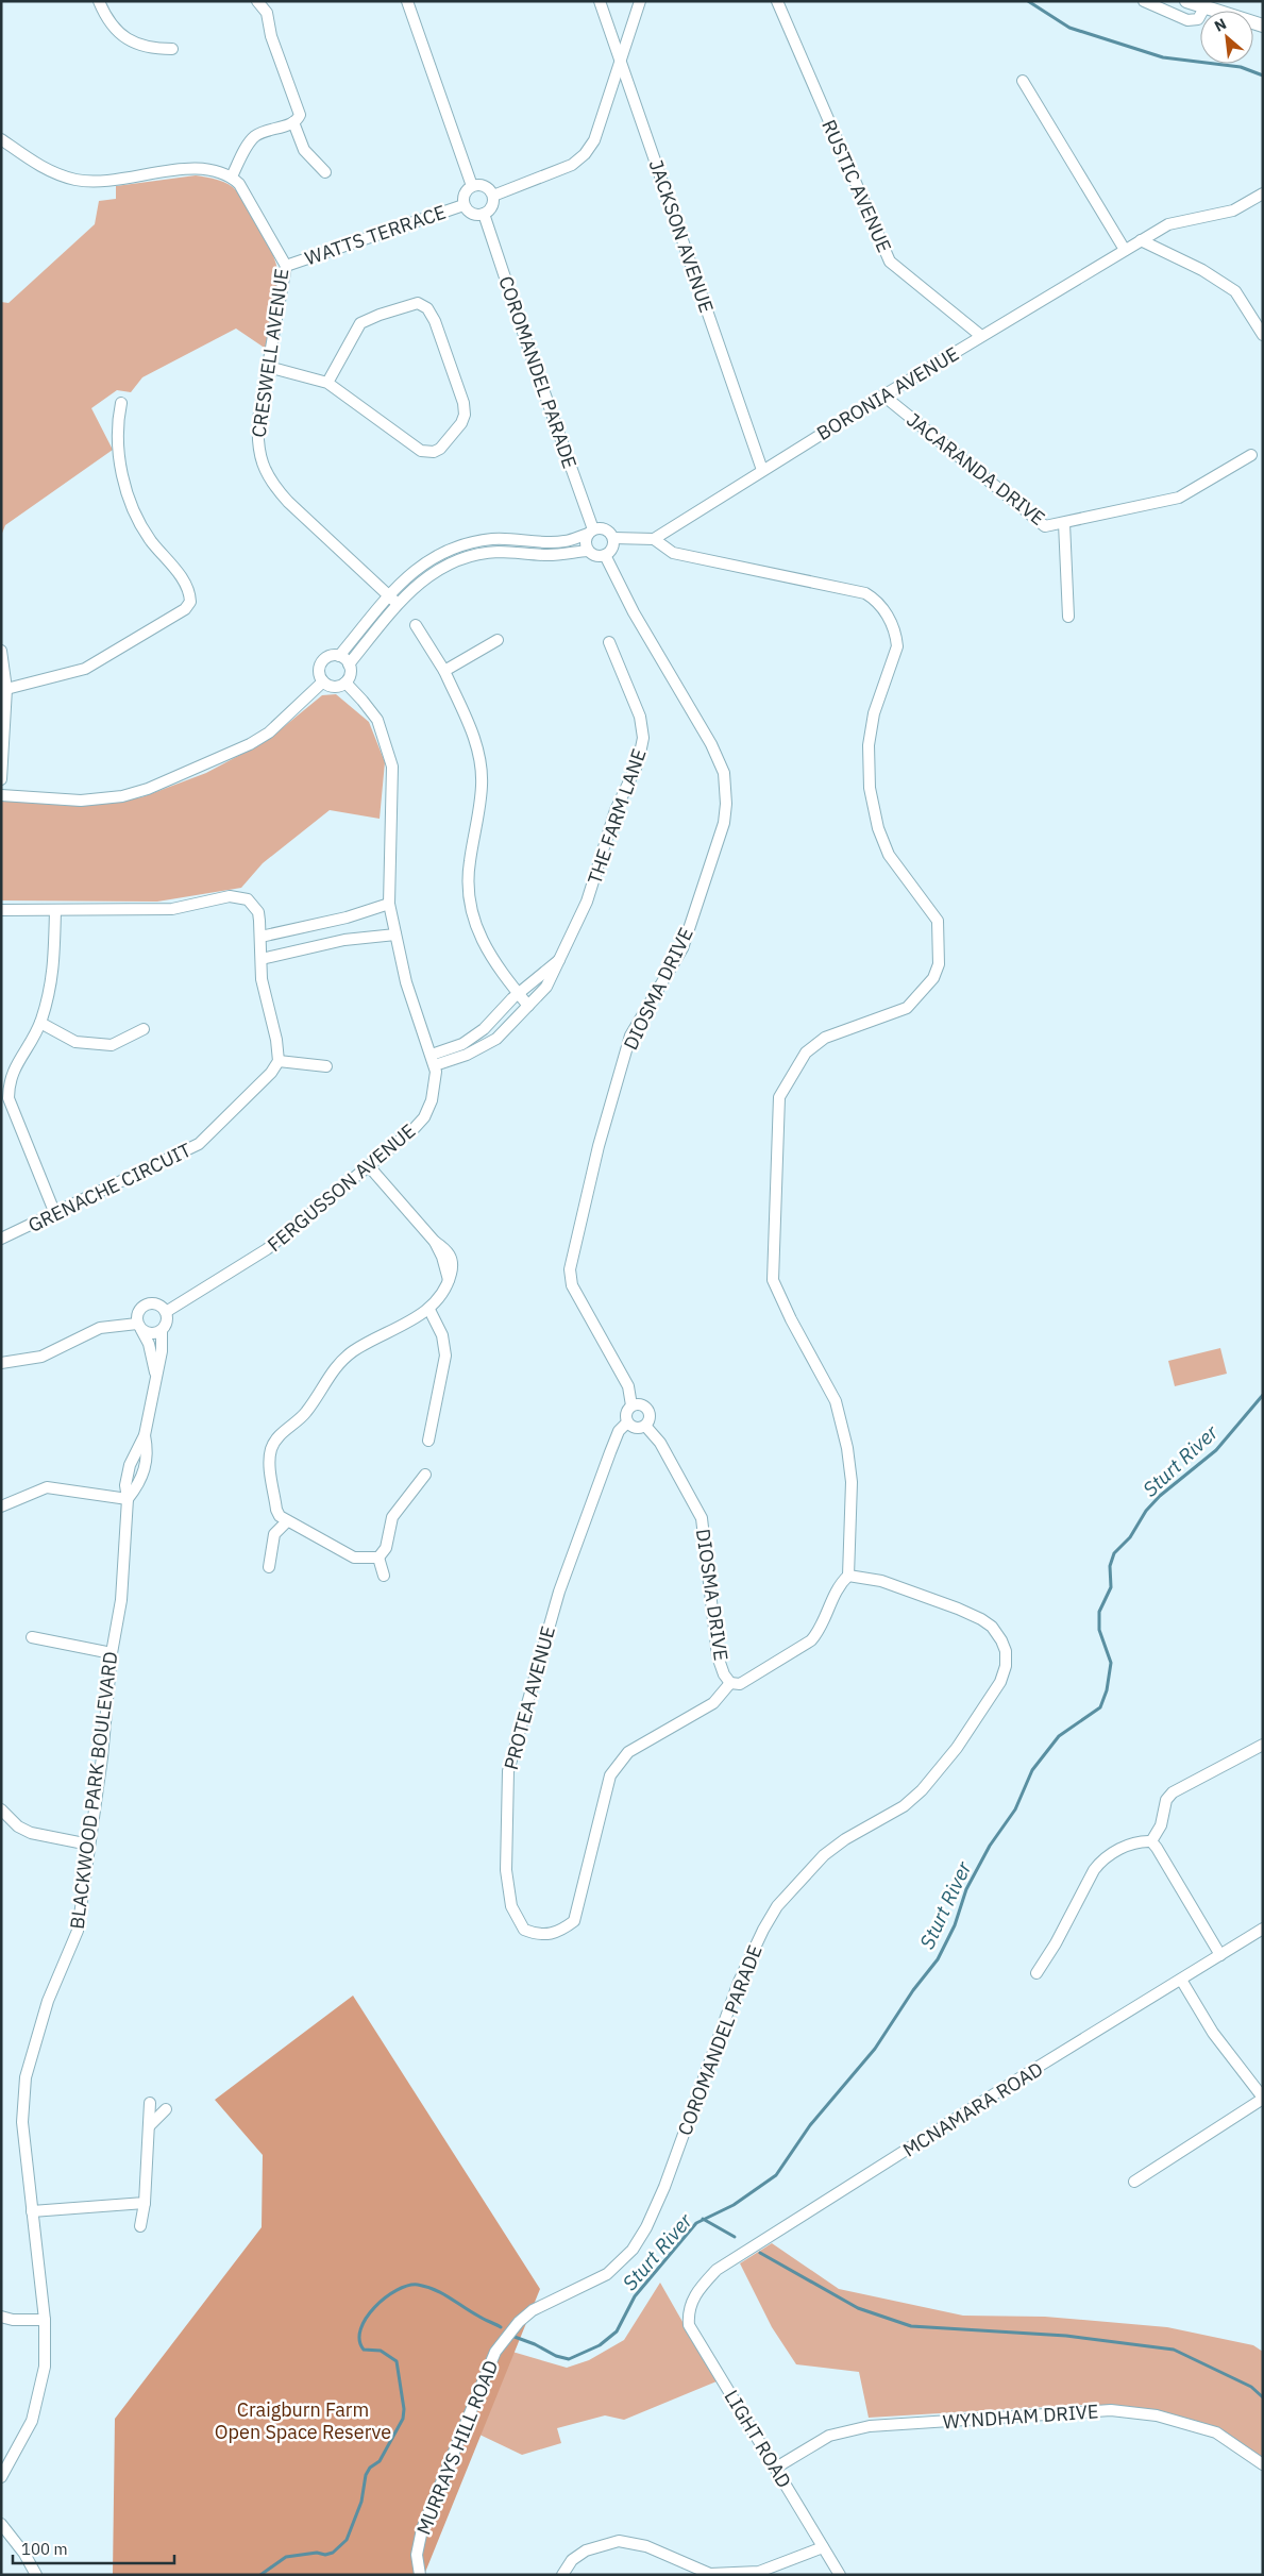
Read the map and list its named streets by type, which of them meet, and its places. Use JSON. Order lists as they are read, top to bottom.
{
  "streets": {
    "street": [
      "RUSTIC AVENUE",
      "WATTS TERRACE",
      "JACKSON AVENUE",
      "CRESWELL AVENUE",
      "COROMANDEL PARADE",
      "BORONIA AVENUE",
      "JACARANDA DRIVE",
      "THE FARM LANE",
      "DIOSMA DRIVE",
      "GRENACHE CIRCUIT",
      "FERGUSSON AVENUE",
      "PROTEA AVENUE",
      "BLACKWOOD PARK BOULEVARD",
      "MCNAMARA ROAD",
      "WYNDHAM DRIVE",
      "LIGHT ROAD",
      "MURRAYS HILL ROAD"
    ]
  },
  "crossings": [
    ["RUSTIC AVENUE", "BORONIA AVENUE"],
    ["WATTS TERRACE", "CRESWELL AVENUE"],
    ["WATTS TERRACE", "COROMANDEL PARADE"],
    ["JACKSON AVENUE", "BORONIA AVENUE"],
    ["COROMANDEL PARADE", "DIOSMA DRIVE"],
    ["COROMANDEL PARADE", "MURRAYS HILL ROAD"],
    ["BORONIA AVENUE", "JACARANDA DRIVE"],
    ["THE FARM LANE", "FERGUSSON AVENUE"],
    ["DIOSMA DRIVE", "PROTEA AVENUE"],
    ["FERGUSSON AVENUE", "BLACKWOOD PARK BOULEVARD"],
    ["MCNAMARA ROAD", "LIGHT ROAD"],
    ["WYNDHAM DRIVE", "LIGHT ROAD"]
  ],
  "water": ["Sturt River"],
  "parks": ["Craigburn Farm Open Space Reserve"],
  "scale_bar": "100 m",
  "north": "top left"
}
